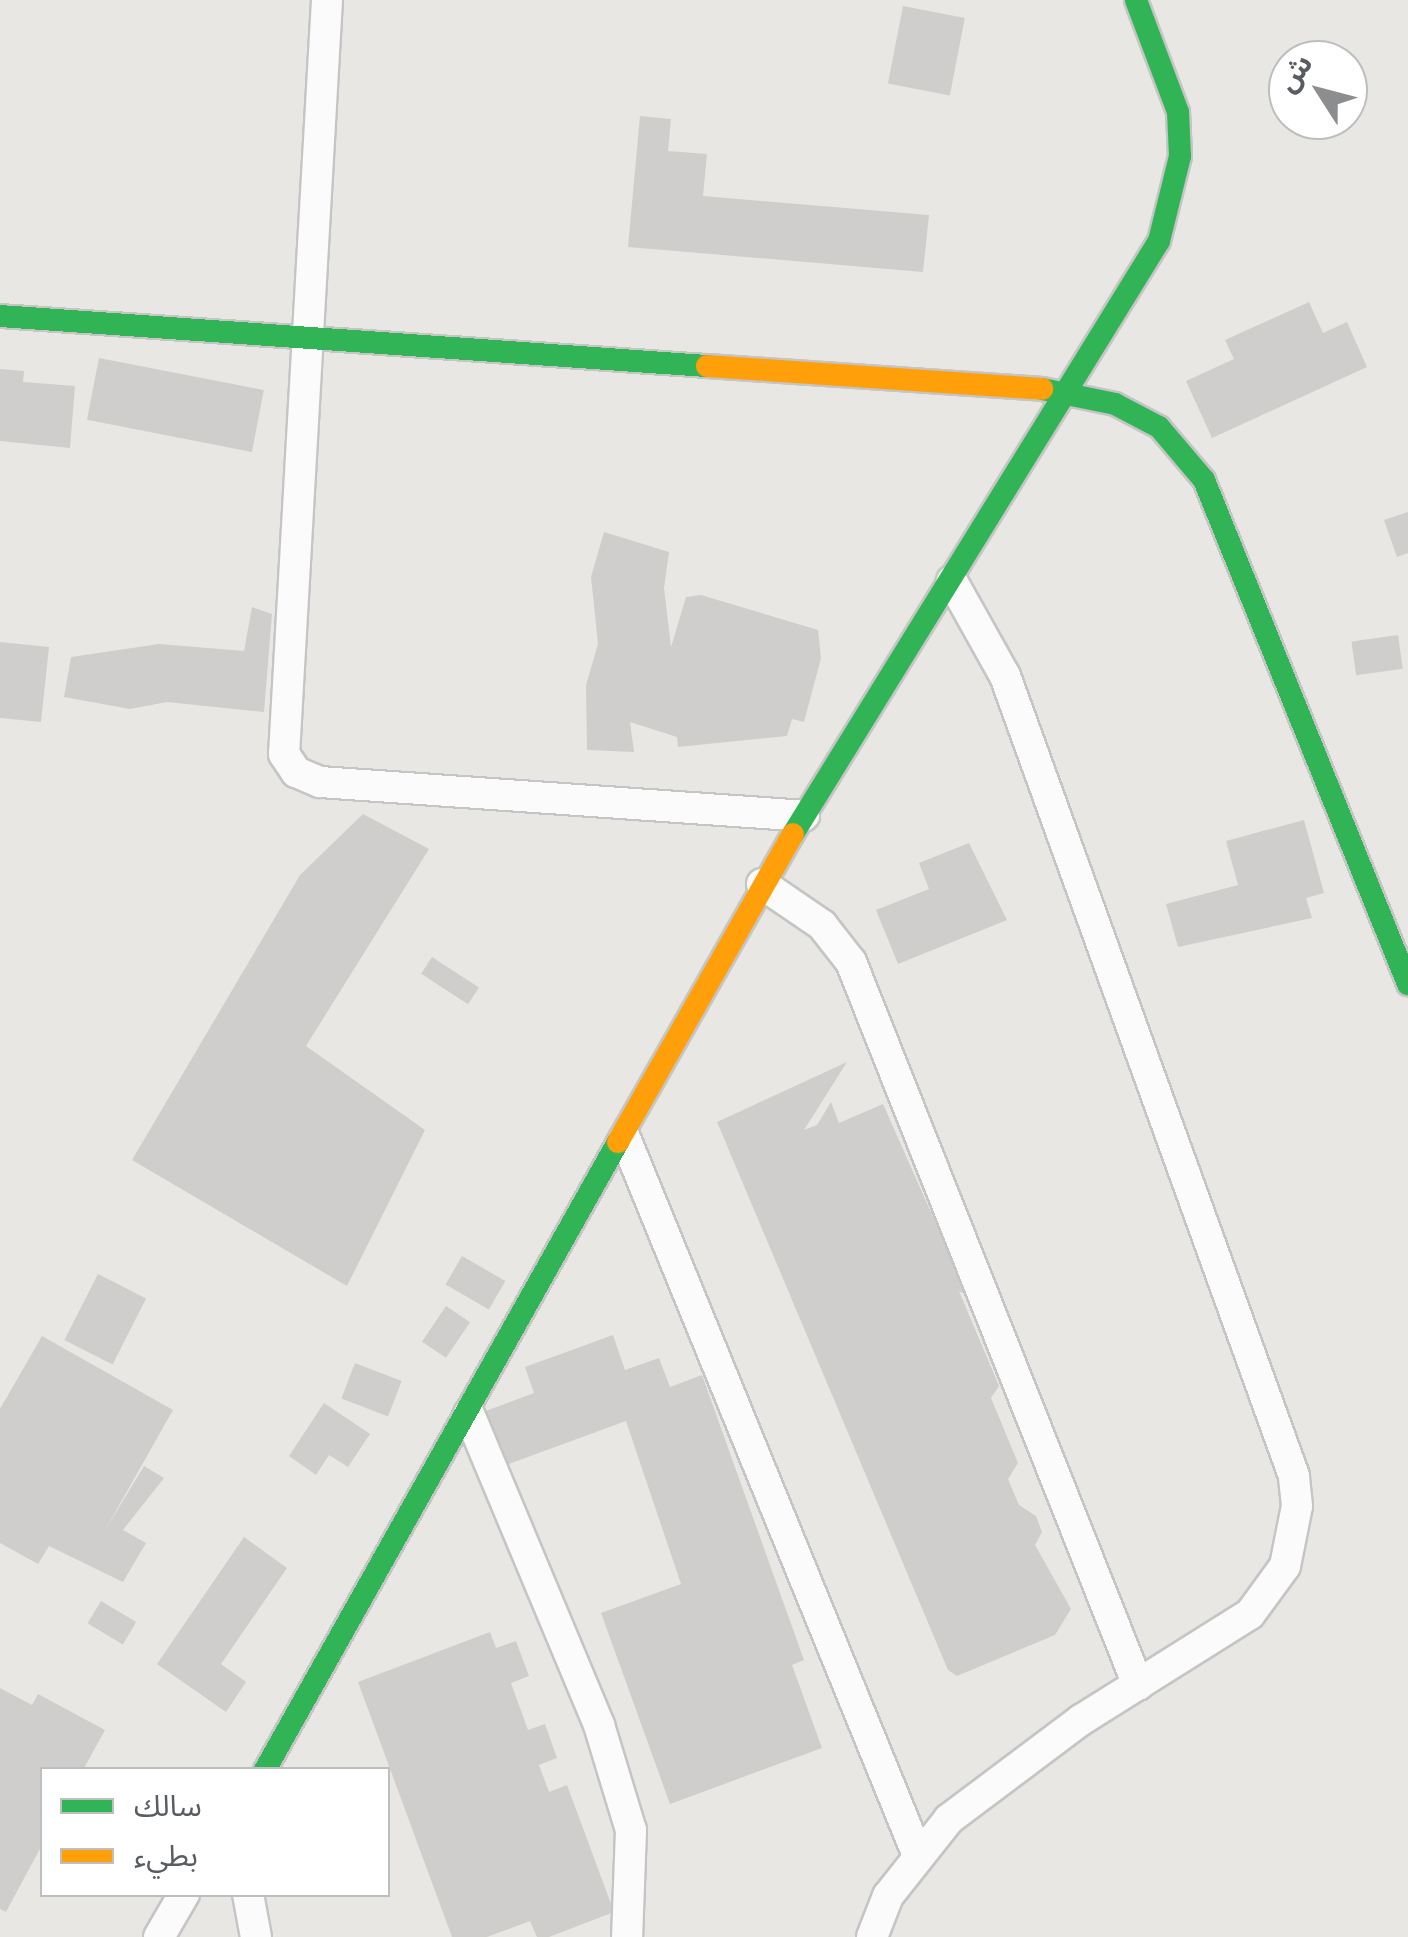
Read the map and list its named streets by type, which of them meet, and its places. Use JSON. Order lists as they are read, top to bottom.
{
  "legend": ["سالك", "بطيء"],
  "north": "top left"
}
